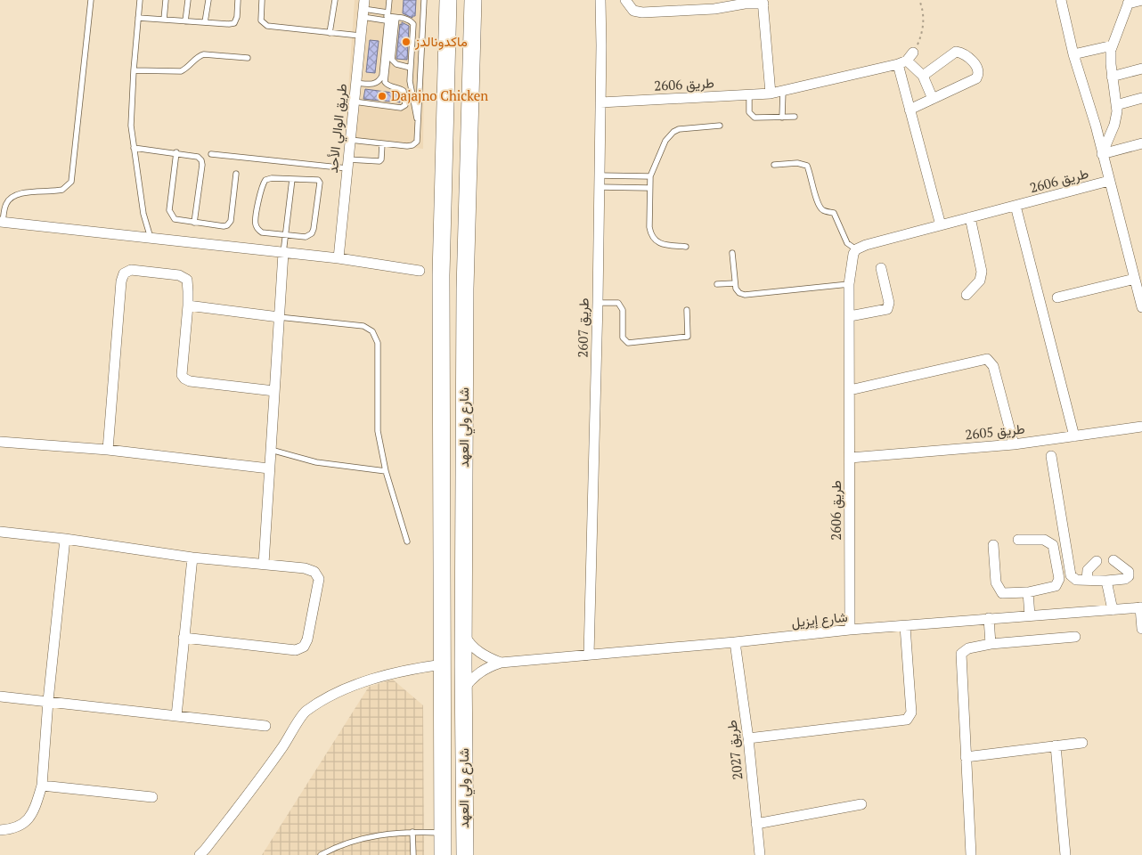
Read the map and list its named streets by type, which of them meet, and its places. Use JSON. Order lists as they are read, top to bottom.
{
  "streets": {
    "main road": ["شارع ولي العهد"],
    "street": [
      "طريق 2606",
      "طريق الوالي الأحد",
      "طريق 2607",
      "طريق 2605",
      "شارع إيزيل",
      "طريق 2027"
    ]
  },
  "crossings": [
    ["طريق 2606", "طريق 2607"],
    ["طريق 2606", "طريق 2605"],
    ["طريق 2606", "شارع إيزيل"],
    ["طريق 2607", "شارع إيزيل"],
    ["شارع ولي العهد", "شارع إيزيل"],
    ["شارع إيزيل", "طريق 2027"]
  ],
  "places": ["ماكدونالدز", "Dajajno Chicken"]
}
